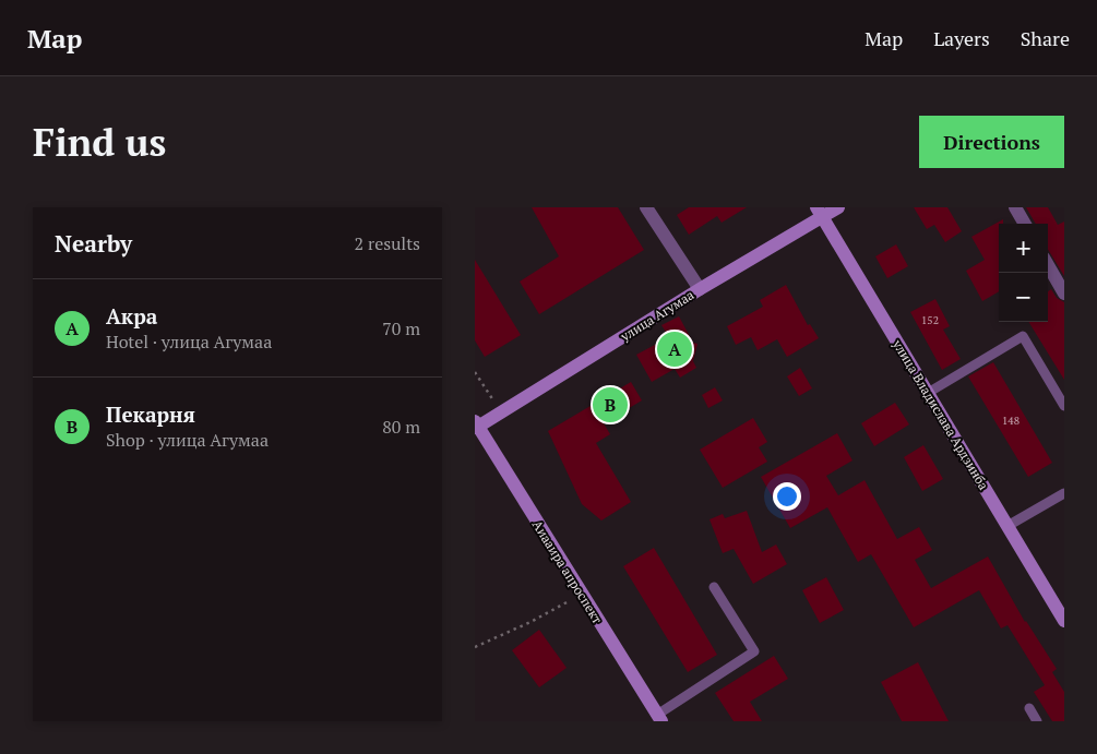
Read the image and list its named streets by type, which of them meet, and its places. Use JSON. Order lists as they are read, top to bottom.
{
  "streets": {
    "main road": ["улица Агумаа", "улица Владислава Ардзинба", "Аиааира апроспект"]
  },
  "crossings": [
    ["улица Агумаа", "улица Владислава Ардзинба"],
    ["улица Агумаа", "Аиааира апроспект"]
  ],
  "house_numbers": ["152", "148"],
  "page": {
    "header": "Map",
    "nav": ["Map", "Layers", "Share"],
    "buttons": "Directions",
    "title": "Find us",
    "heading": ["Nearby", "2 results"],
    "map_buttons": ["+", "−"],
    "list": [
      {
        "mark": "A",
        "name": "Акра",
        "note": "Hotel · улица Агумаа",
        "value": "70 m"
      },
      {
        "mark": "B",
        "name": "Пекарня",
        "note": "Shop · улица Агумаа",
        "value": "80 m"
      }
    ],
    "pins": ["A", "B"]
  }
}
